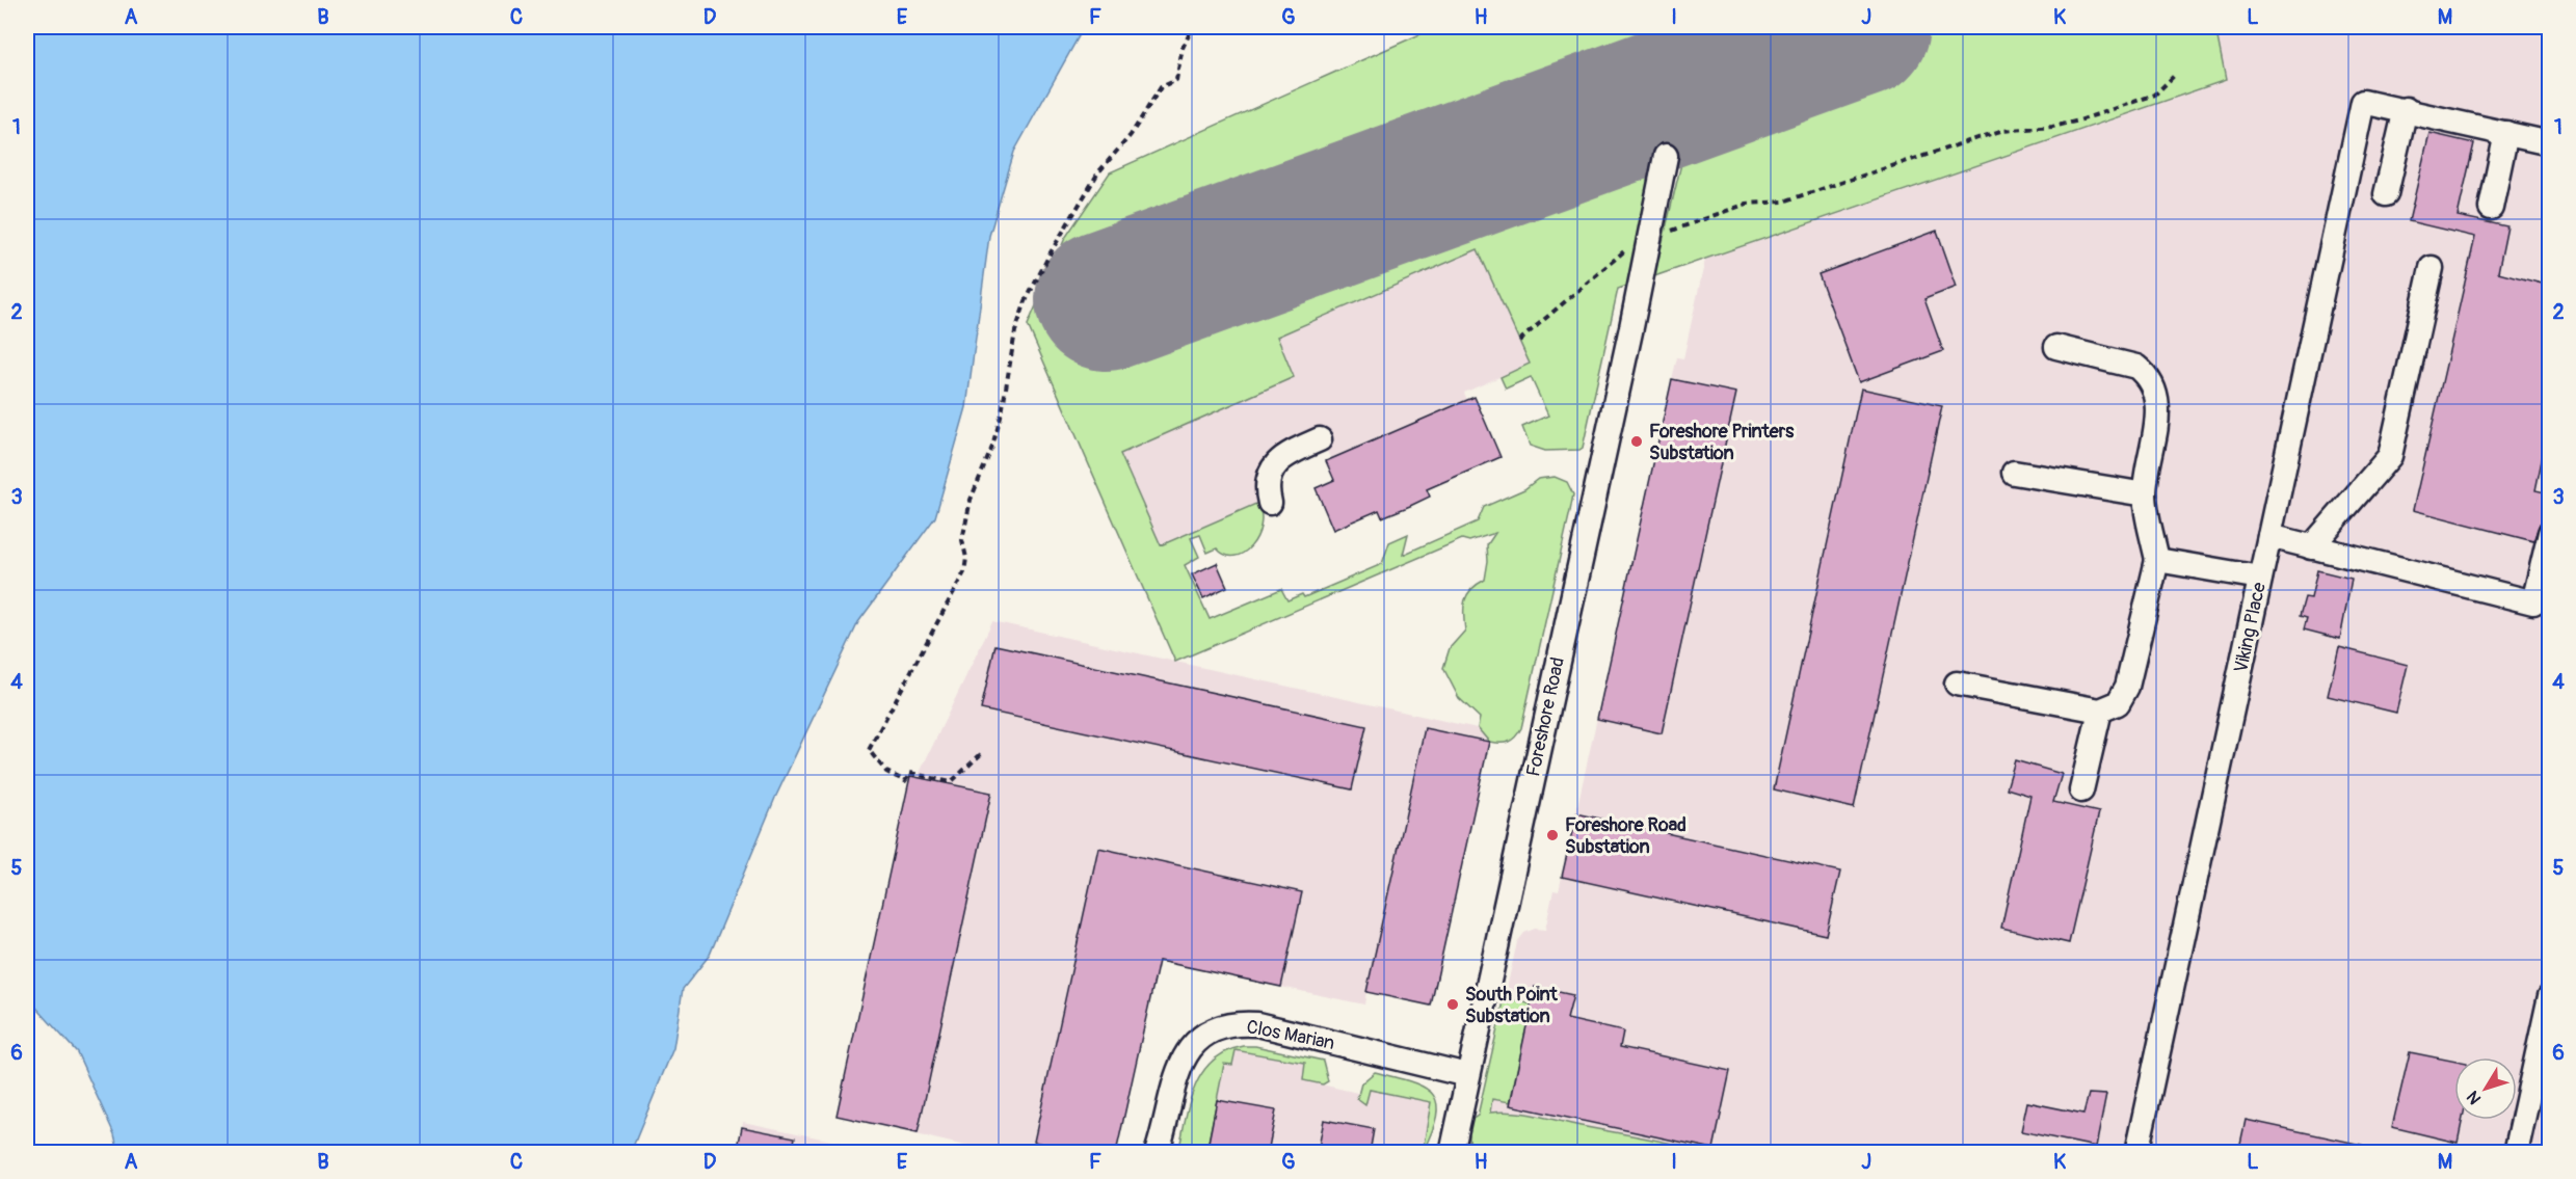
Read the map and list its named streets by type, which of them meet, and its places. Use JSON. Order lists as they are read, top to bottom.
{
  "streets": {
    "street": ["Viking Place", "Foreshore Road", "Clos Marian"]
  },
  "crossings": [
    ["Foreshore Road", "Clos Marian"]
  ],
  "places": ["Foreshore Printers Substation", "Foreshore Road Substation", "South Point Substation"],
  "north": "bottom left",
  "grid": {
    "columns": [
      "A",
      "B",
      "C",
      "D",
      "E",
      "F",
      "G",
      "H",
      "I",
      "J",
      "K",
      "L",
      "M"
    ],
    "rows": [
      "1",
      "2",
      "3",
      "4",
      "5",
      "6"
    ]
  }
}
